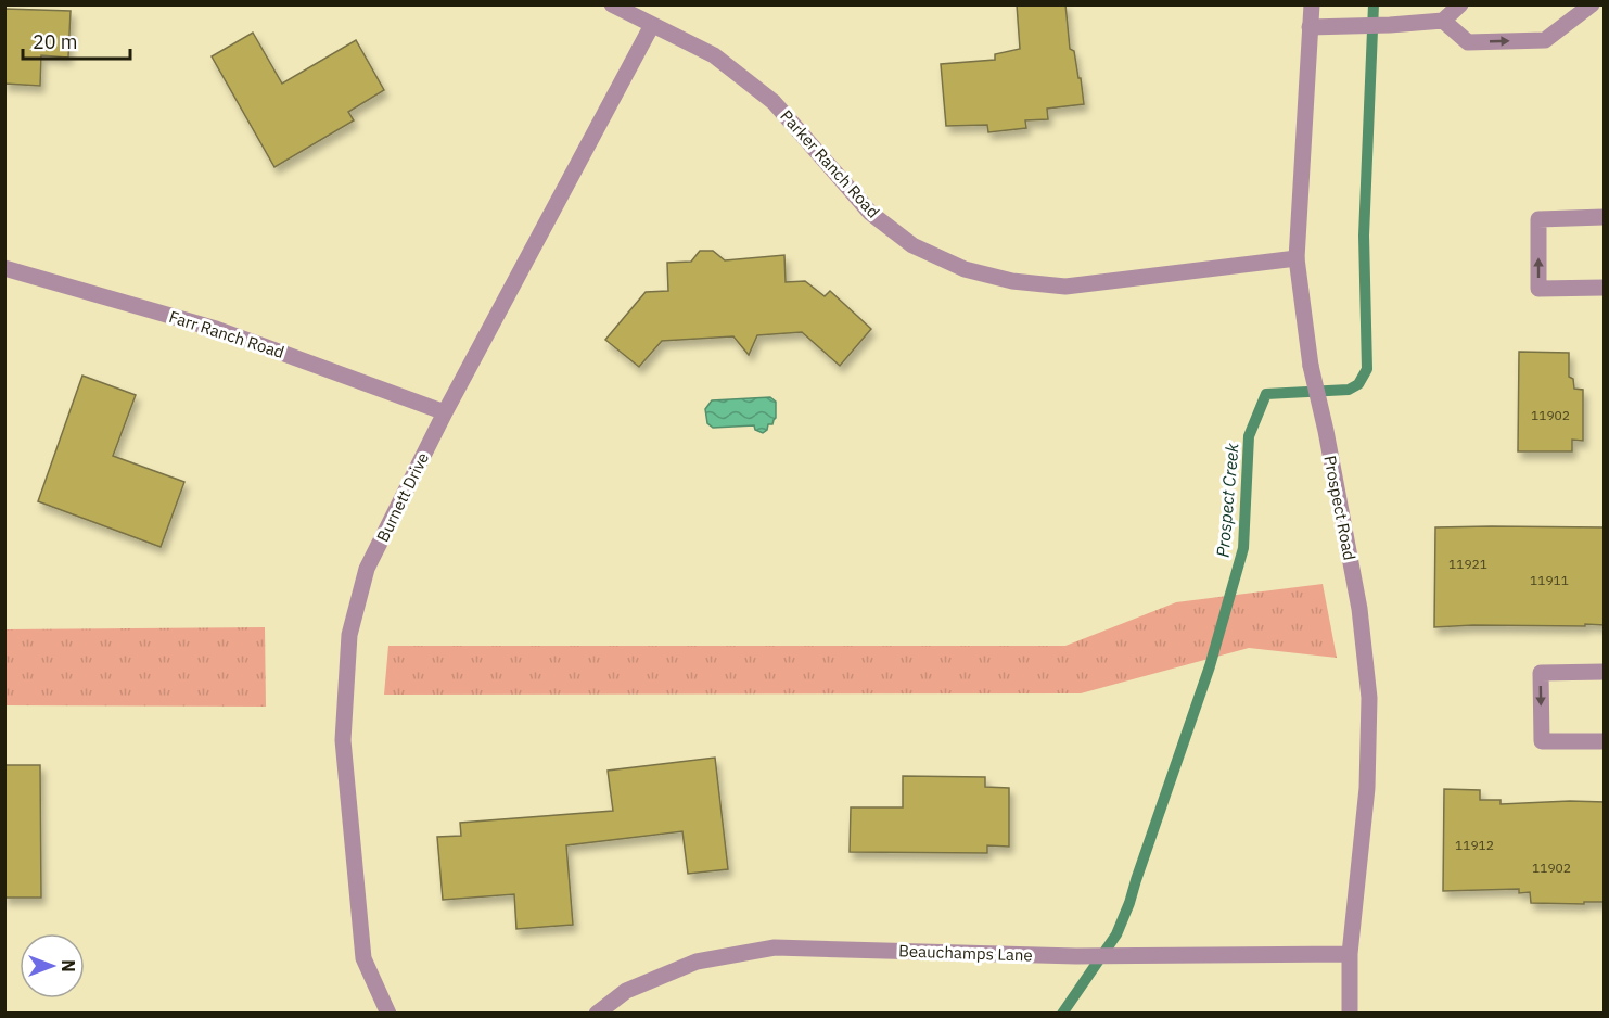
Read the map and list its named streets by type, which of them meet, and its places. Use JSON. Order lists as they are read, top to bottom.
{
  "streets": {
    "street": [
      "Parker Ranch Road",
      "Farr Ranch Road",
      "Burnett Drive",
      "Prospect Road",
      "Beauchamps Lane"
    ]
  },
  "crossings": [
    ["Parker Ranch Road", "Burnett Drive"],
    ["Parker Ranch Road", "Prospect Road"],
    ["Farr Ranch Road", "Burnett Drive"],
    ["Prospect Road", "Beauchamps Lane"]
  ],
  "water": ["Prospect Creek"],
  "house_numbers": [
    "11902",
    "11921",
    "11911",
    "11912",
    "11902"
  ],
  "scale_bar": "20 m",
  "north": "right"
}
